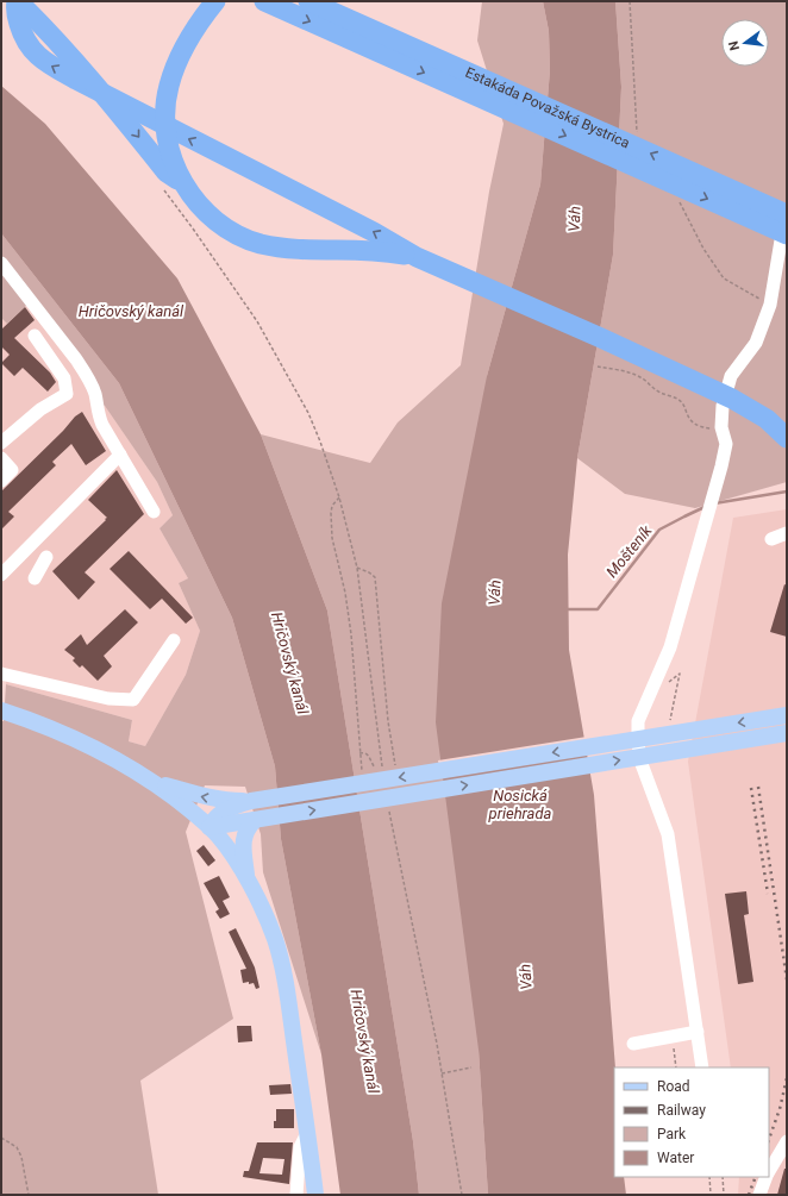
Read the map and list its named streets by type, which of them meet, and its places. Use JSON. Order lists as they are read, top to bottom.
{
  "streets": {
    "highway": ["Estakáda Považská Bystrica"]
  },
  "water": [
    "Váh",
    "Hričovský kanál",
    "Mošteník",
    "Nosická priehrada"
  ],
  "legend": [
    "Road",
    "Railway",
    "Park",
    "Water"
  ],
  "north": "left"
}
